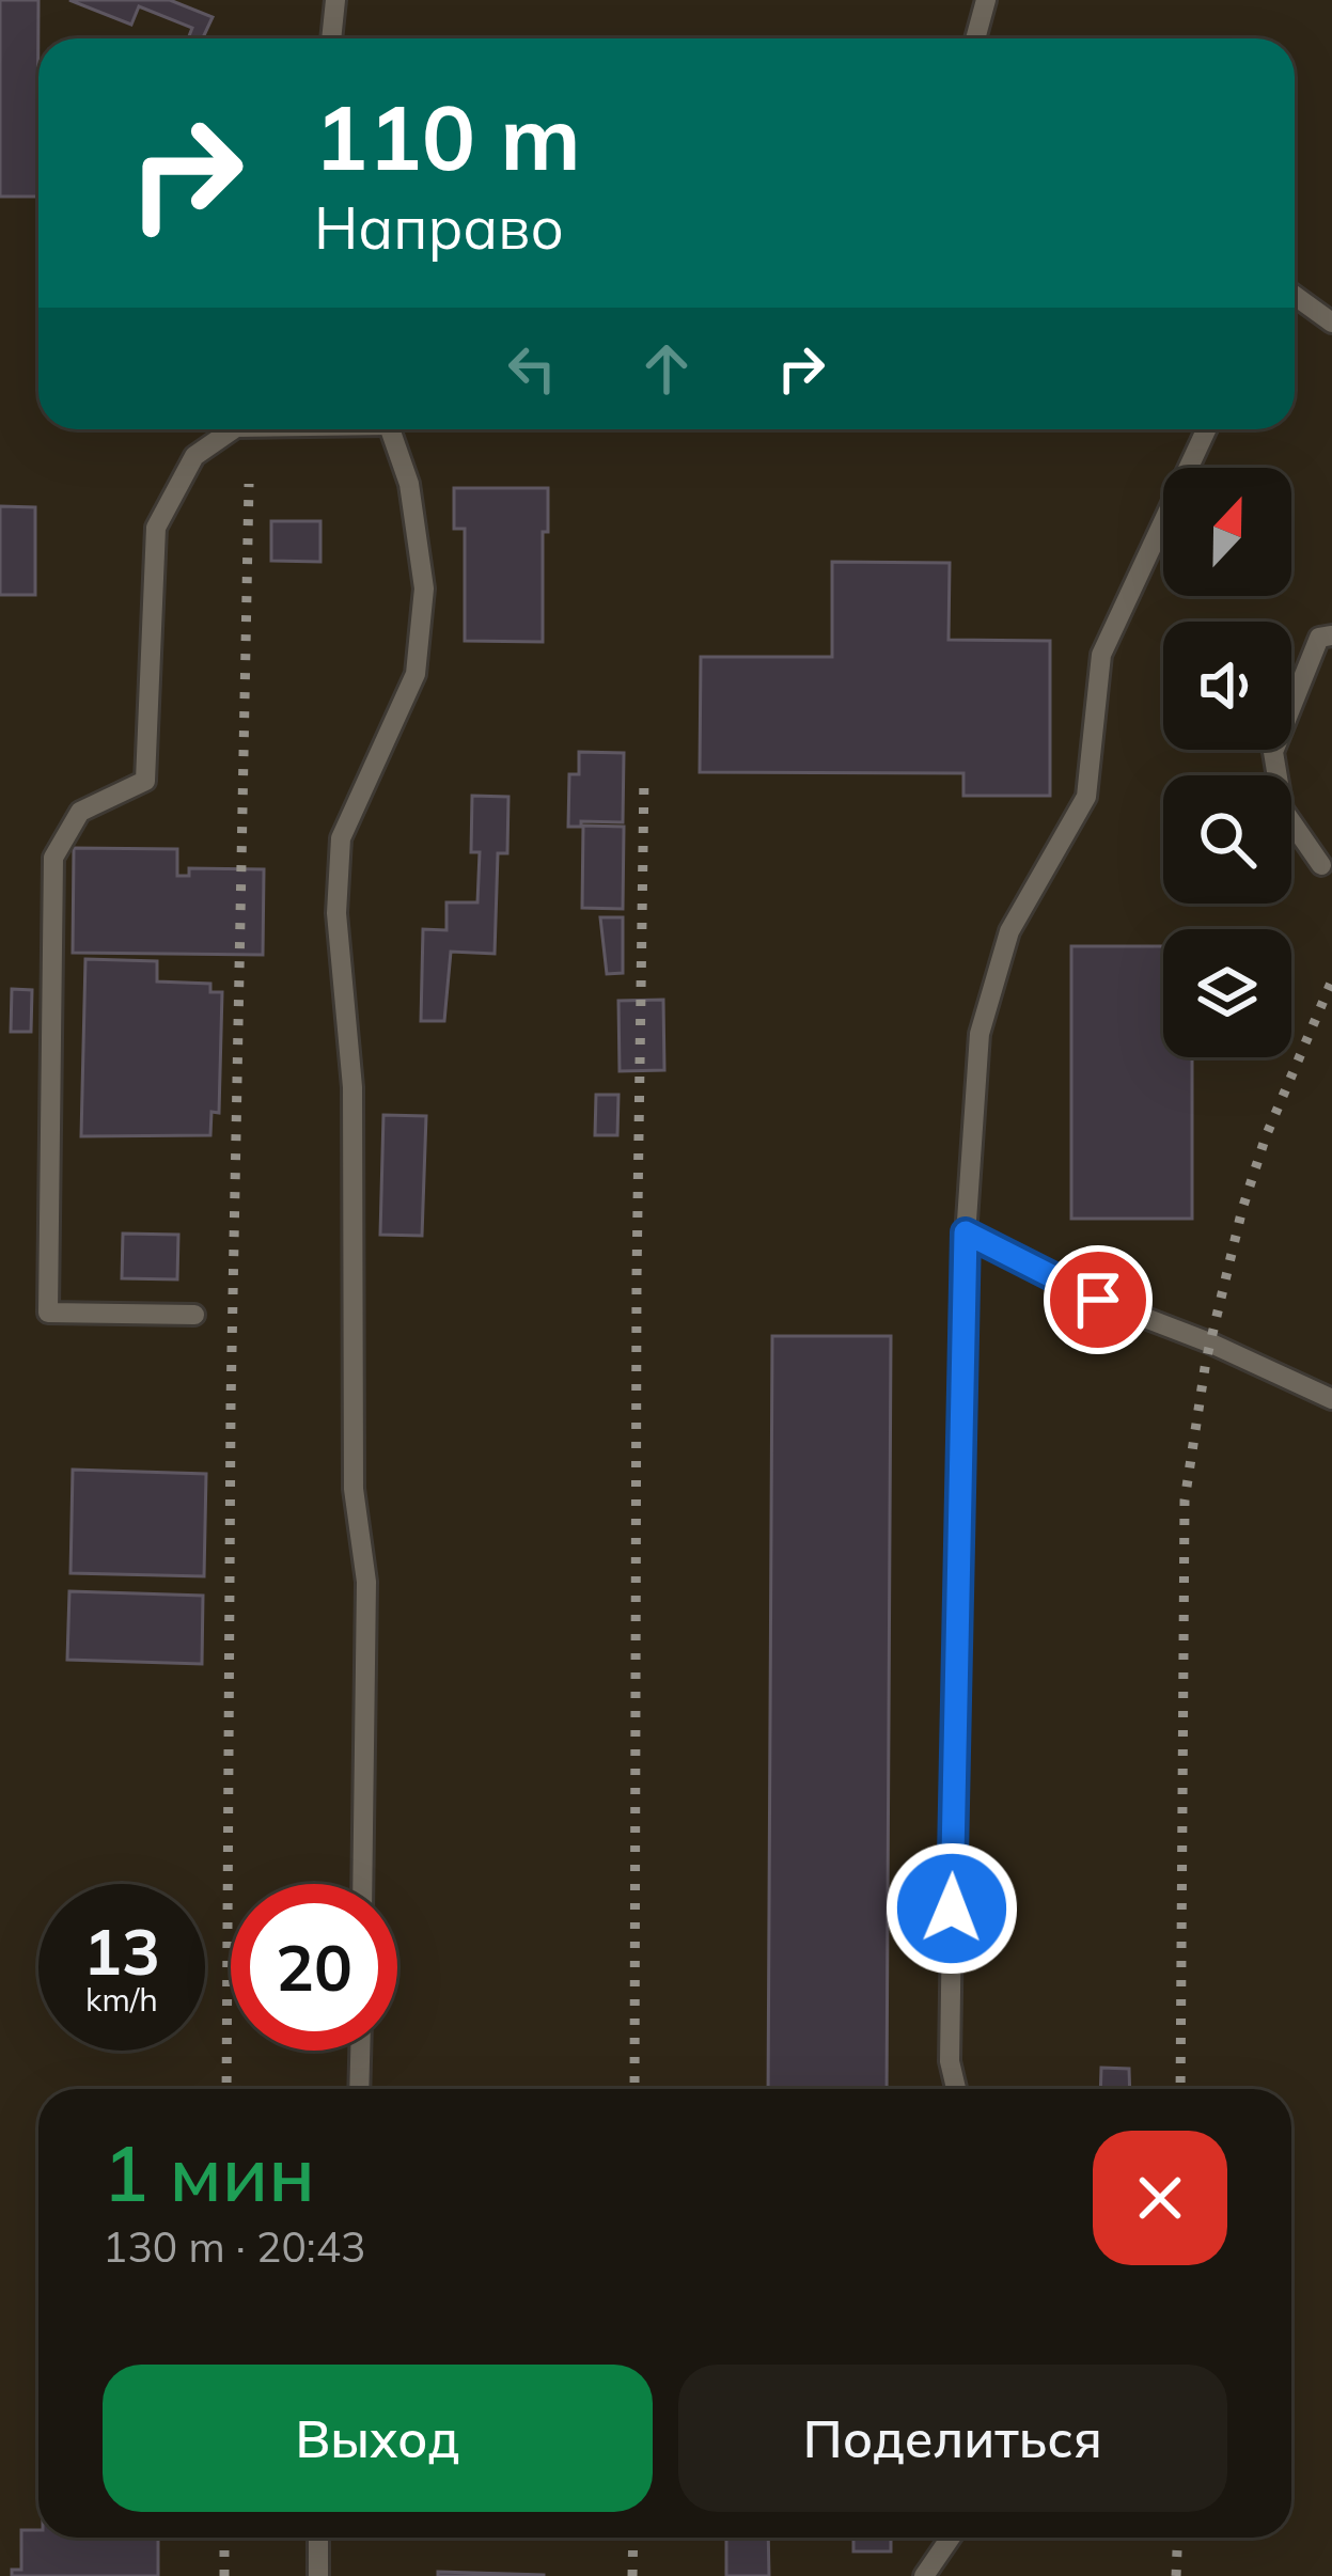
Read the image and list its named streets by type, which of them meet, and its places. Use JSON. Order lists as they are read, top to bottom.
{
  "north": "top",
  "page": {
    "turn": ["110 m", "Направо"],
    "speed": "13 km/h",
    "limit": "20",
    "heading": ["1 мин", "130 m · 20:43"],
    "buttons": ["Выход", "Поделиться"]
  }
}
